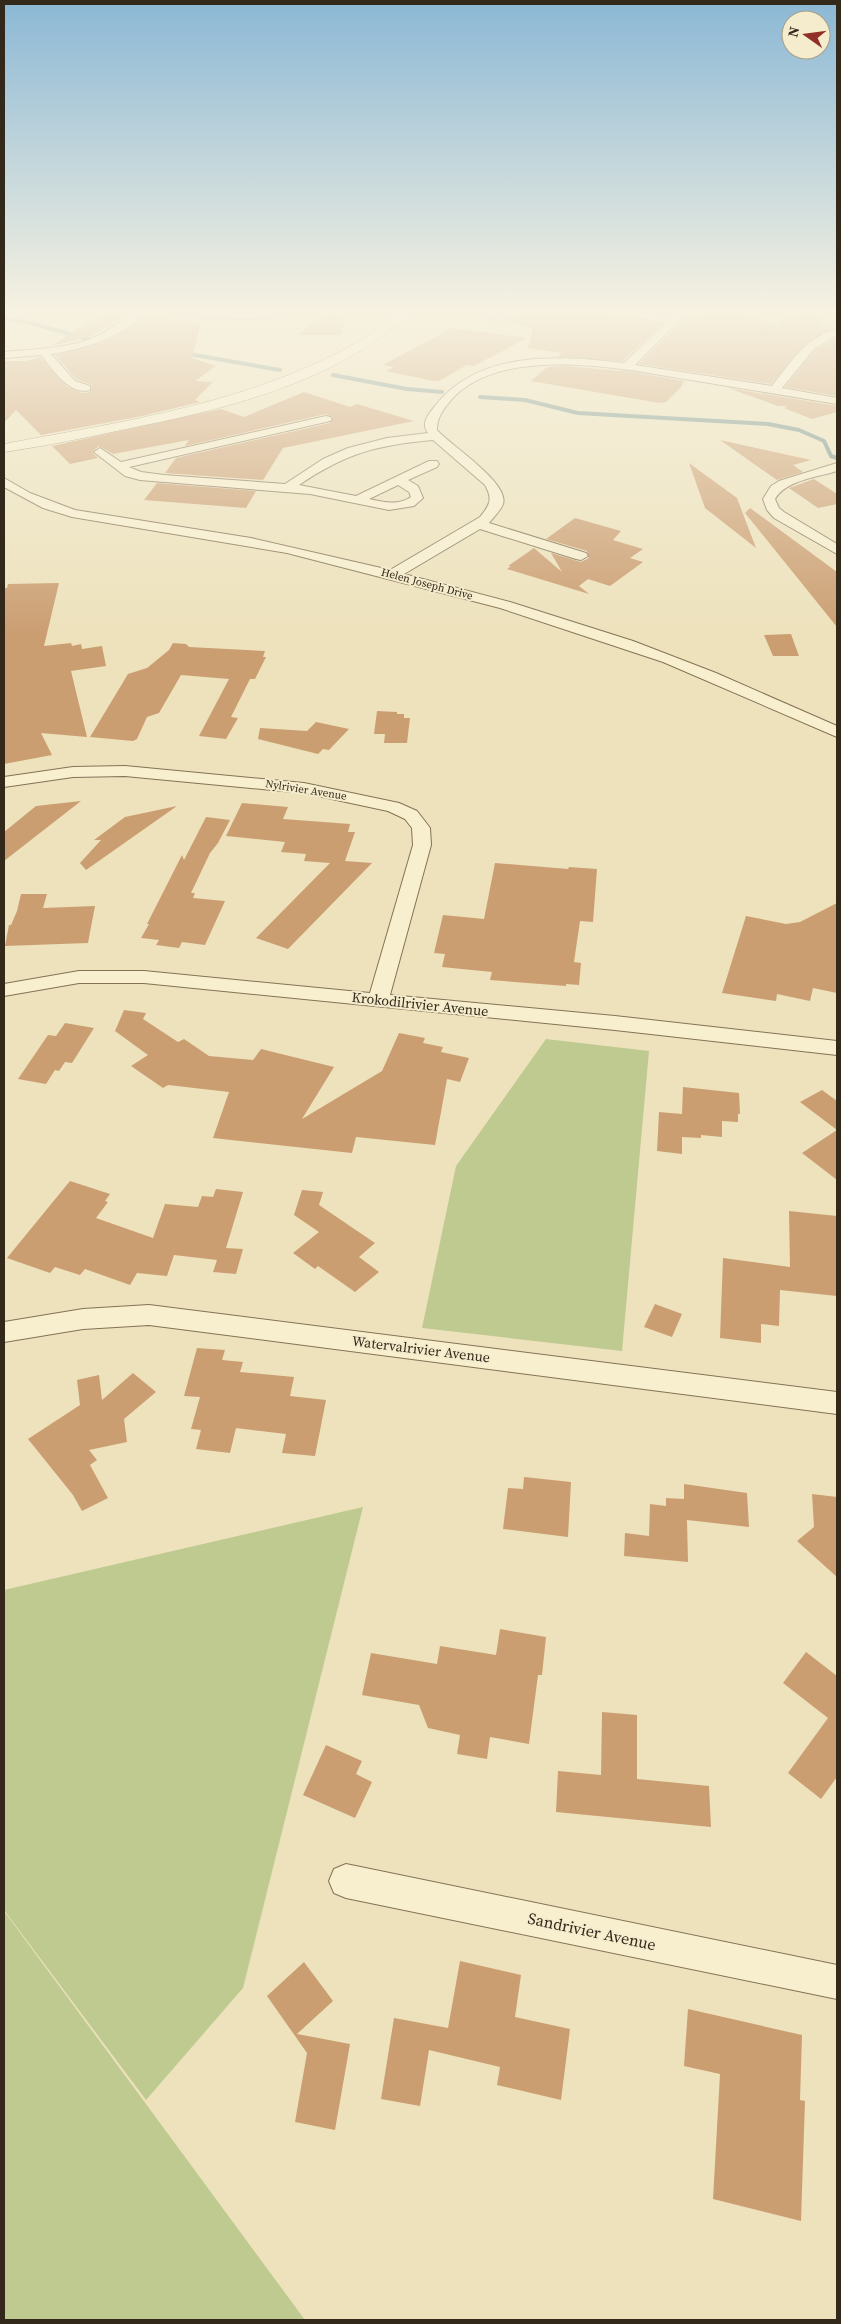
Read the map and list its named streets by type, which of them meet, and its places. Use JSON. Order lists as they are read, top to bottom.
{
  "streets": {
    "street": [
      "Helen Joseph Drive",
      "Nylrivier Avenue",
      "Krokodilrivier Avenue",
      "Watervalrivier Avenue",
      "Sandrivier Avenue"
    ]
  },
  "crossings": [
    ["Nylrivier Avenue", "Krokodilrivier Avenue"]
  ],
  "north": "left"
}
